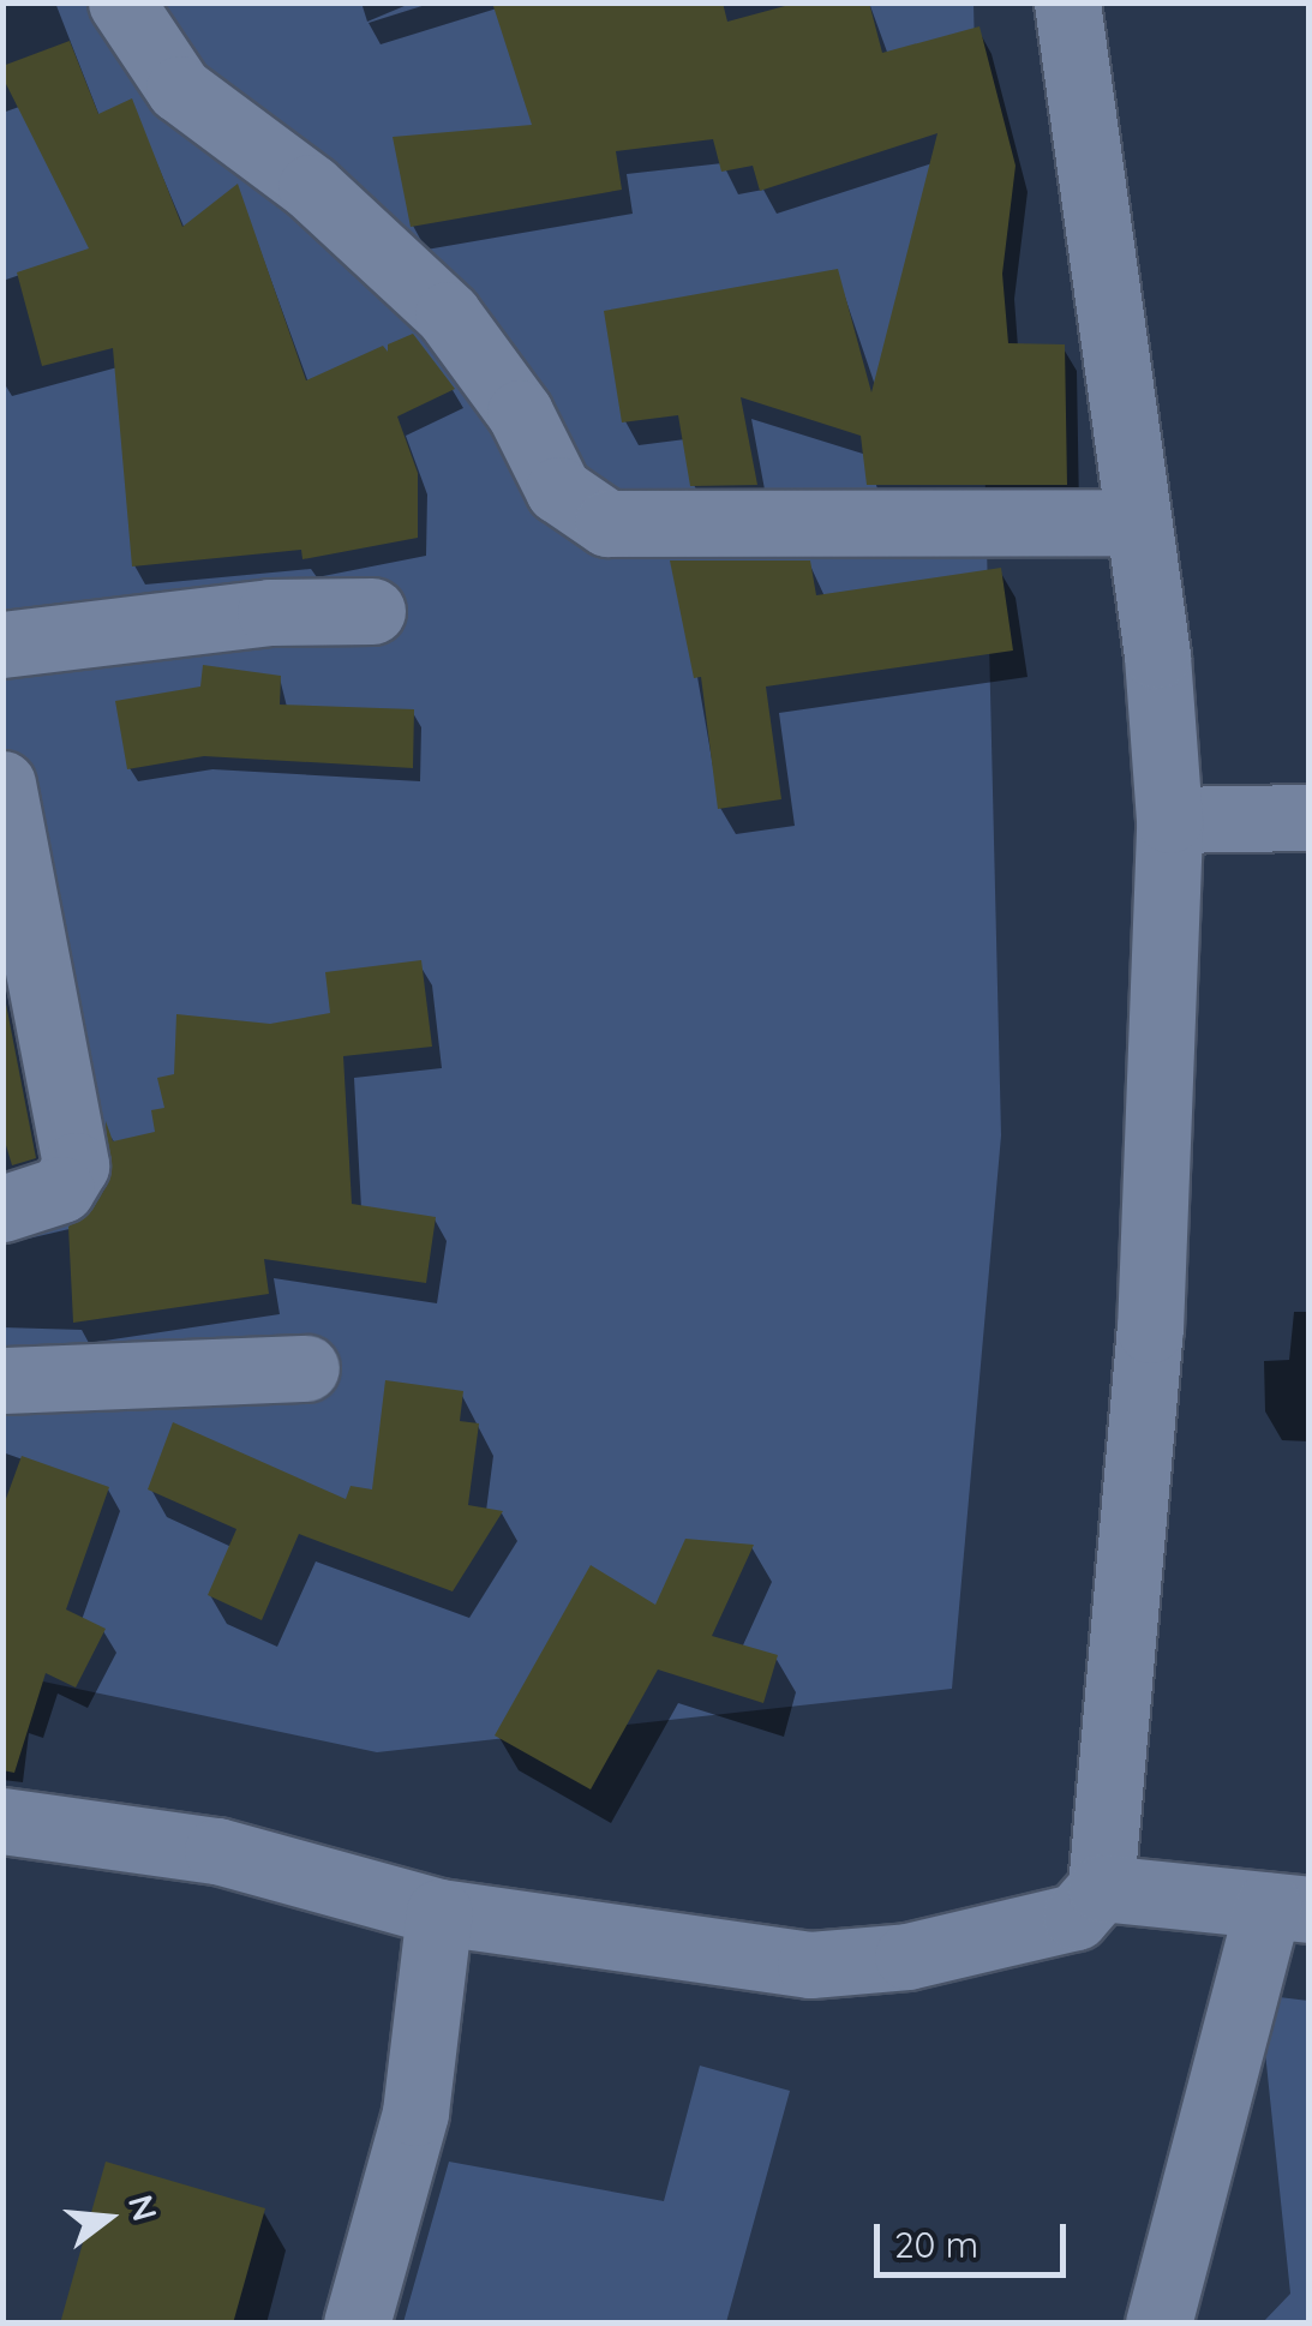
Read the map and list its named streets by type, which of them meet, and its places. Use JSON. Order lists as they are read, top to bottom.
{
  "scale_bar": "20 m",
  "north": "right"
}
